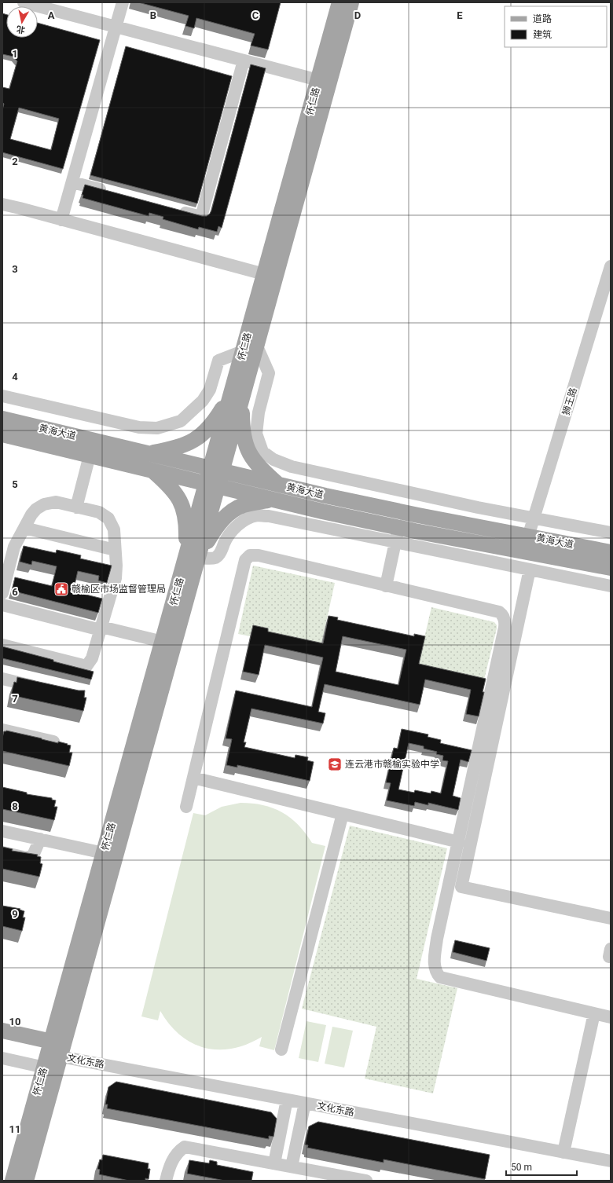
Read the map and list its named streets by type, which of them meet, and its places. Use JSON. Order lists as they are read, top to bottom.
{
  "streets": {
    "main road": ["怀仁路", "黄海大道"],
    "street": ["狮王路", "文化东路"]
  },
  "crossings": [
    ["怀仁路", "黄海大道"],
    ["怀仁路", "文化东路"],
    ["狮王路", "黄海大道"]
  ],
  "places": {
    "public building": ["赣榆区市场监督管理局"],
    "school or university": ["连云港市赣榆实验中学"]
  },
  "legend": ["道路", "建筑"],
  "scale_bar": "50 m",
  "north": "bottom",
  "grid": {
    "columns": [
      "A",
      "B",
      "C",
      "D",
      "E"
    ],
    "rows": [
      "1",
      "2",
      "3",
      "4",
      "5",
      "6",
      "7",
      "8",
      "9",
      "10",
      "11"
    ]
  }
}
